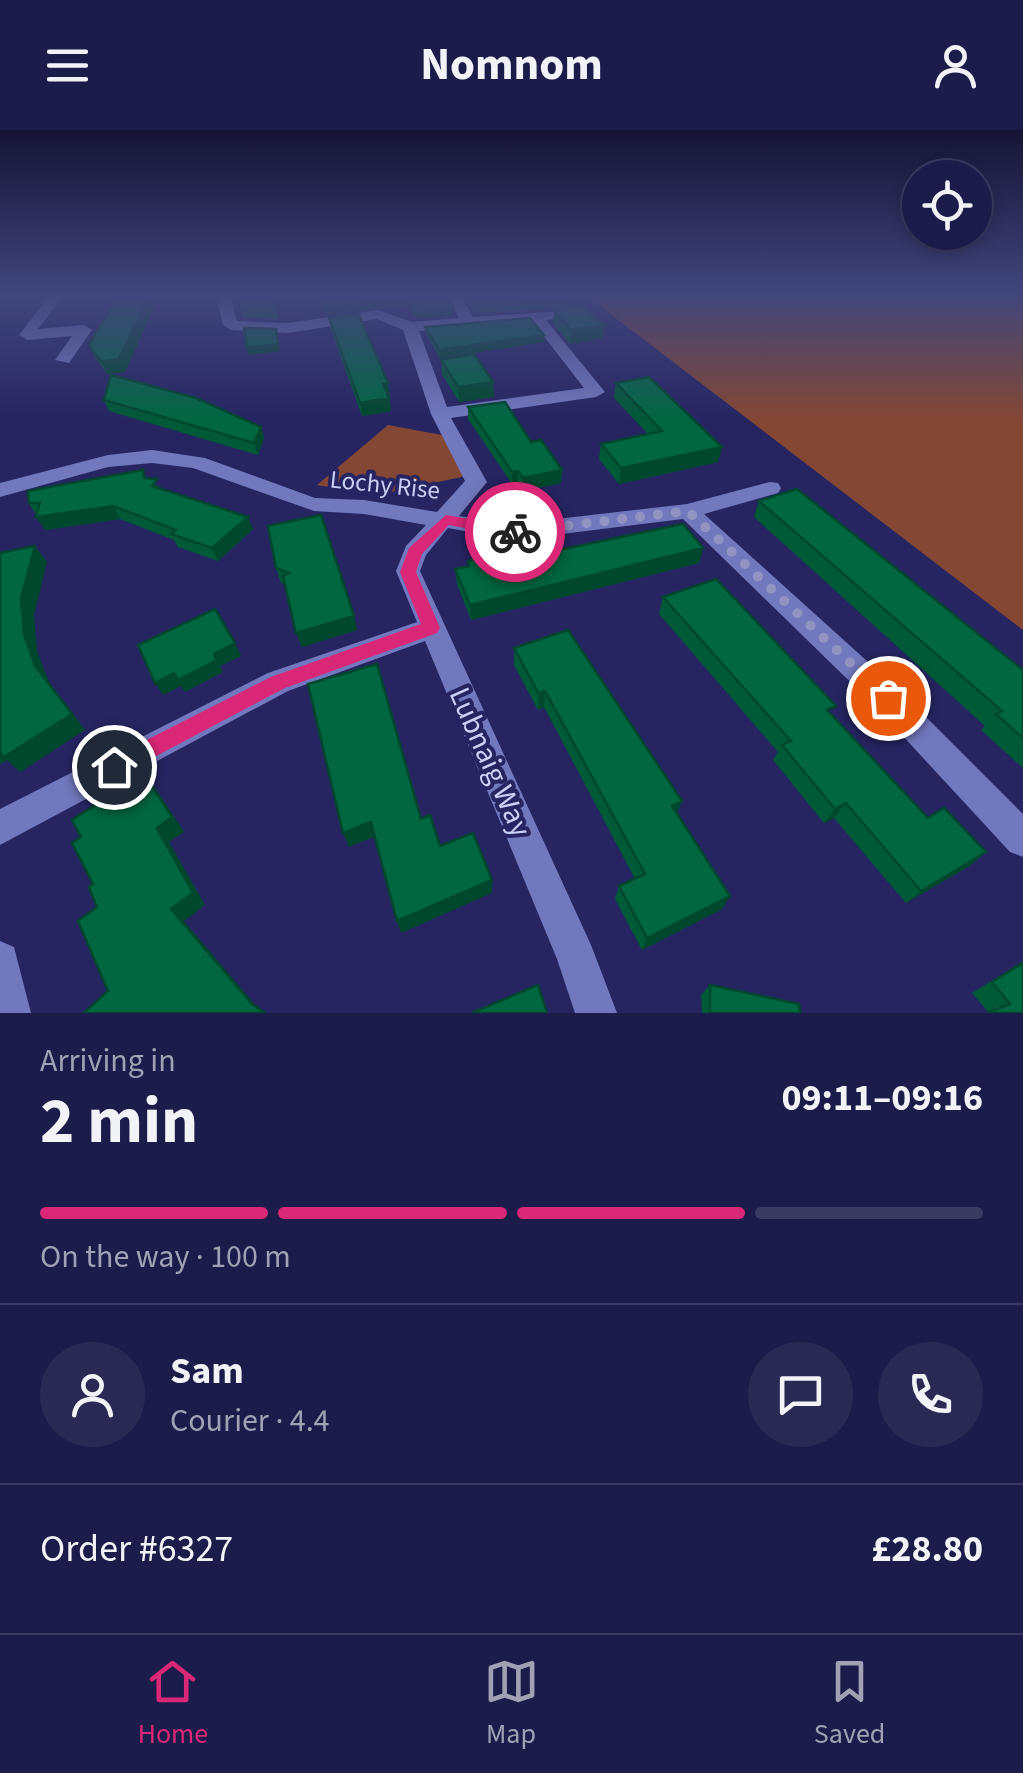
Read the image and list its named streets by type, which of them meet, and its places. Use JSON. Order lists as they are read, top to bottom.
{
  "streets": {
    "street": ["Lochy Rise", "Lubnaig Way"]
  },
  "crossings": [
    ["Lochy Rise", "Lubnaig Way"]
  ],
  "page": {
    "header": "Nomnom",
    "heading": ["2 min", "Arriving in", "09:11–09:16"],
    "panel": [
      "Sam",
      "Courier · 4.4",
      "Order #6327",
      "£28.80"
    ],
    "bar": "On the way · 100 m",
    "tabs": ["Home", "Map", "Saved"]
  }
}
